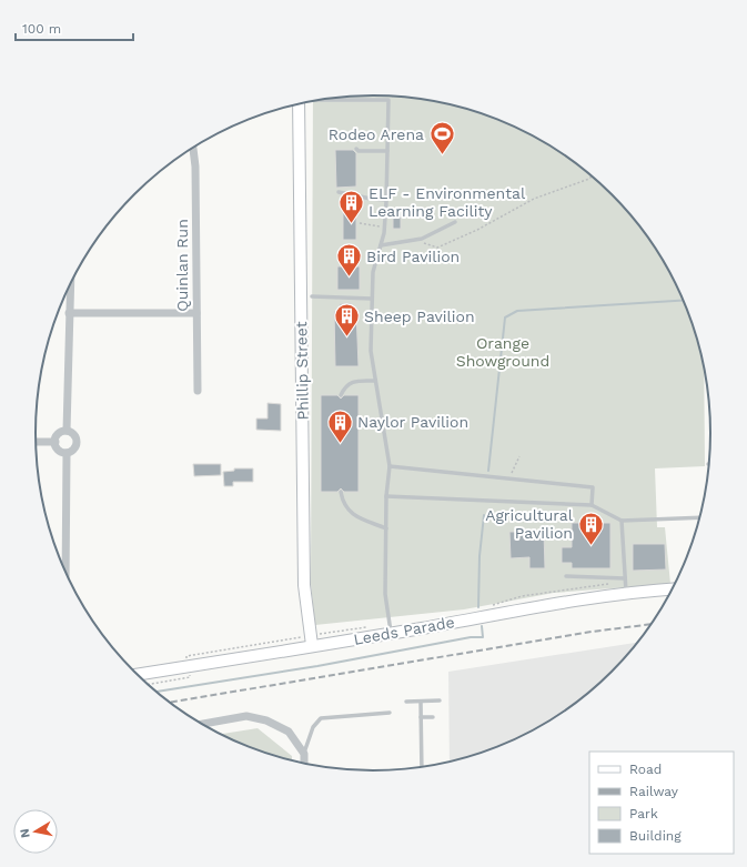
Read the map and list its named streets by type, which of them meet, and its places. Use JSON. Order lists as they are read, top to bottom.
{
  "streets": {
    "main road": ["Phillip Street", "Leeds Parade"],
    "street": ["Quinlan Run"]
  },
  "crossings": [
    ["Phillip Street", "Leeds Parade"]
  ],
  "parks": ["Orange Showground"],
  "places": {
    "sports": ["Rodeo Arena"],
    "building": [
      "ELF - Environmental Learning Facility",
      "Bird Pavilion",
      "Sheep Pavilion",
      "Naylor Pavilion",
      "Agricultural Pavilion"
    ]
  },
  "legend": [
    "Road",
    "Railway",
    "Park",
    "Building"
  ],
  "scale_bar": "100 m",
  "north": "left"
}
